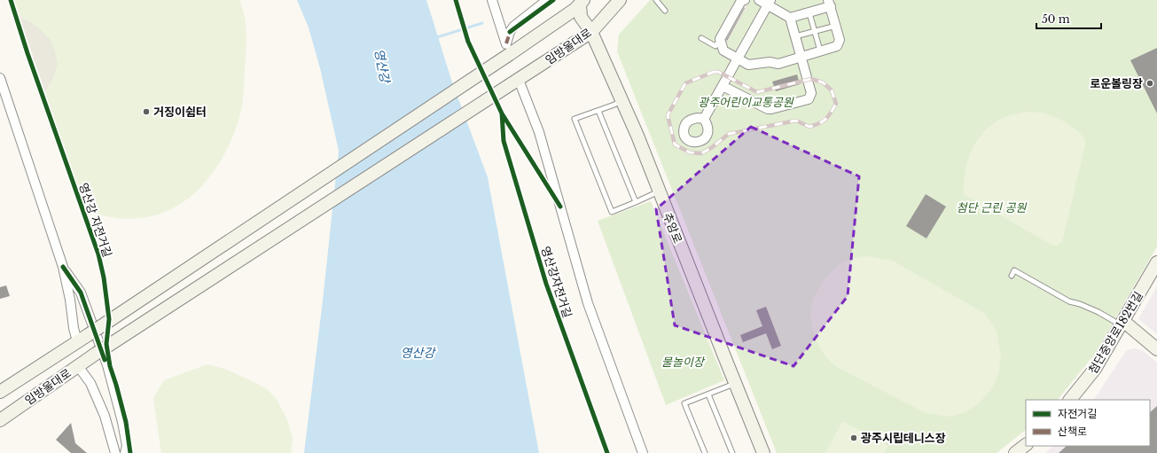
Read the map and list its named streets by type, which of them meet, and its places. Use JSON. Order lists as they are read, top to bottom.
{
  "streets": {
    "main road": ["임방울대로", "추암로", "첨단중앙로182번길"],
    "cycle path": ["영산강 자전거길", "영산강자전거길"]
  },
  "crossings": [
    ["임방울대로", "추암로"]
  ],
  "water": ["영산강"],
  "parks": ["광주어린이교통공원", "첨단 근린 공원", "물놀이장"],
  "places": ["로운볼링장", "거징이쉼터", "광주시립테니스장"],
  "legend": ["자전거길", "산책로"],
  "scale_bar": "50 m"
}
